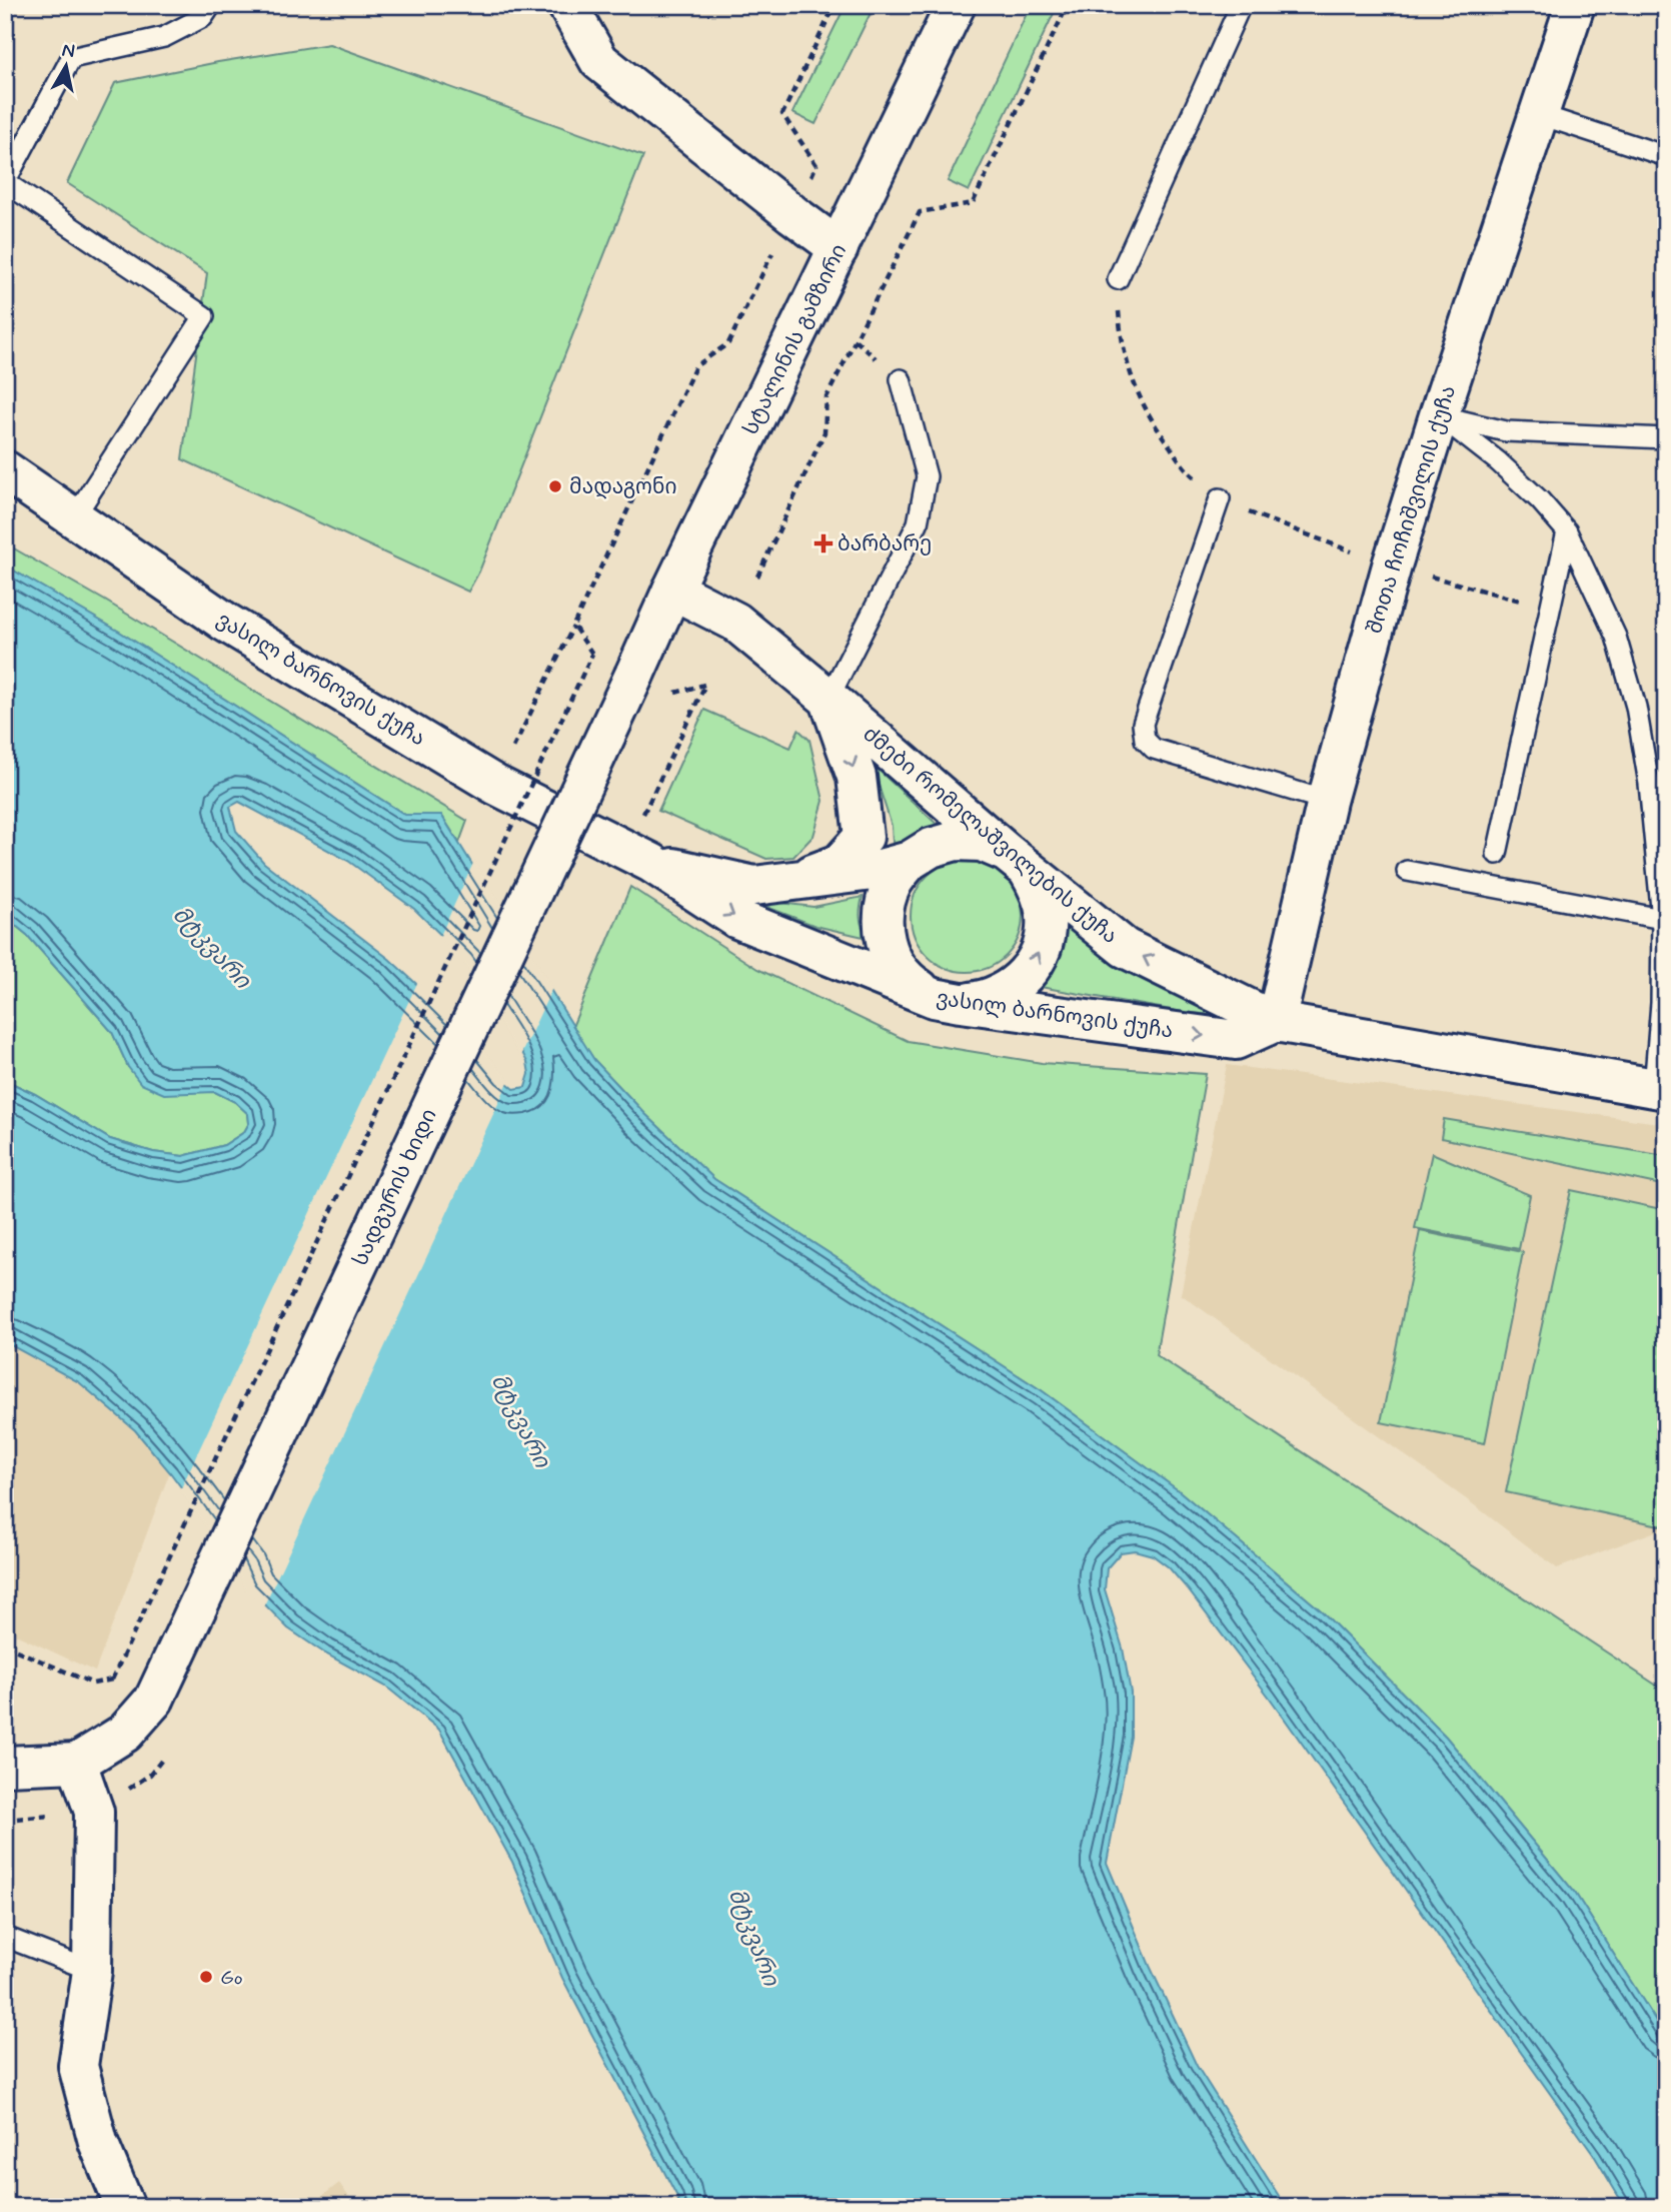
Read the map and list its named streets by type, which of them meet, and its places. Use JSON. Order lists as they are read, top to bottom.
{
  "streets": {
    "street": [
      "სტალინის გამზირი",
      "შოთა ჩოჩიშვილის ქუჩა",
      "ვასილ ბარნოვის ქუჩა",
      "ძმები რომელაშვილების ქუჩა",
      "სადგურის ხიდი"
    ]
  },
  "crossings": [
    ["სტალინის გამზირი", "ძმები რომელაშვილების ქუჩა"],
    ["სტალინის გამზირი", "სადგურის ხიდი"],
    ["შოთა ჩოჩიშვილის ქუჩა", "ვასილ ბარნოვის ქუჩა"],
    ["შოთა ჩოჩიშვილის ქუჩა", "ძმები რომელაშვილების ქუჩა"],
    ["ვასილ ბარნოვის ქუჩა", "ძმები რომელაშვილების ქუჩა"]
  ],
  "water": ["მტკვარი"],
  "places": {
    "other": ["მადაგონი", "Go"],
    "health": ["ბარბარე"]
  },
  "north": "top"
}
